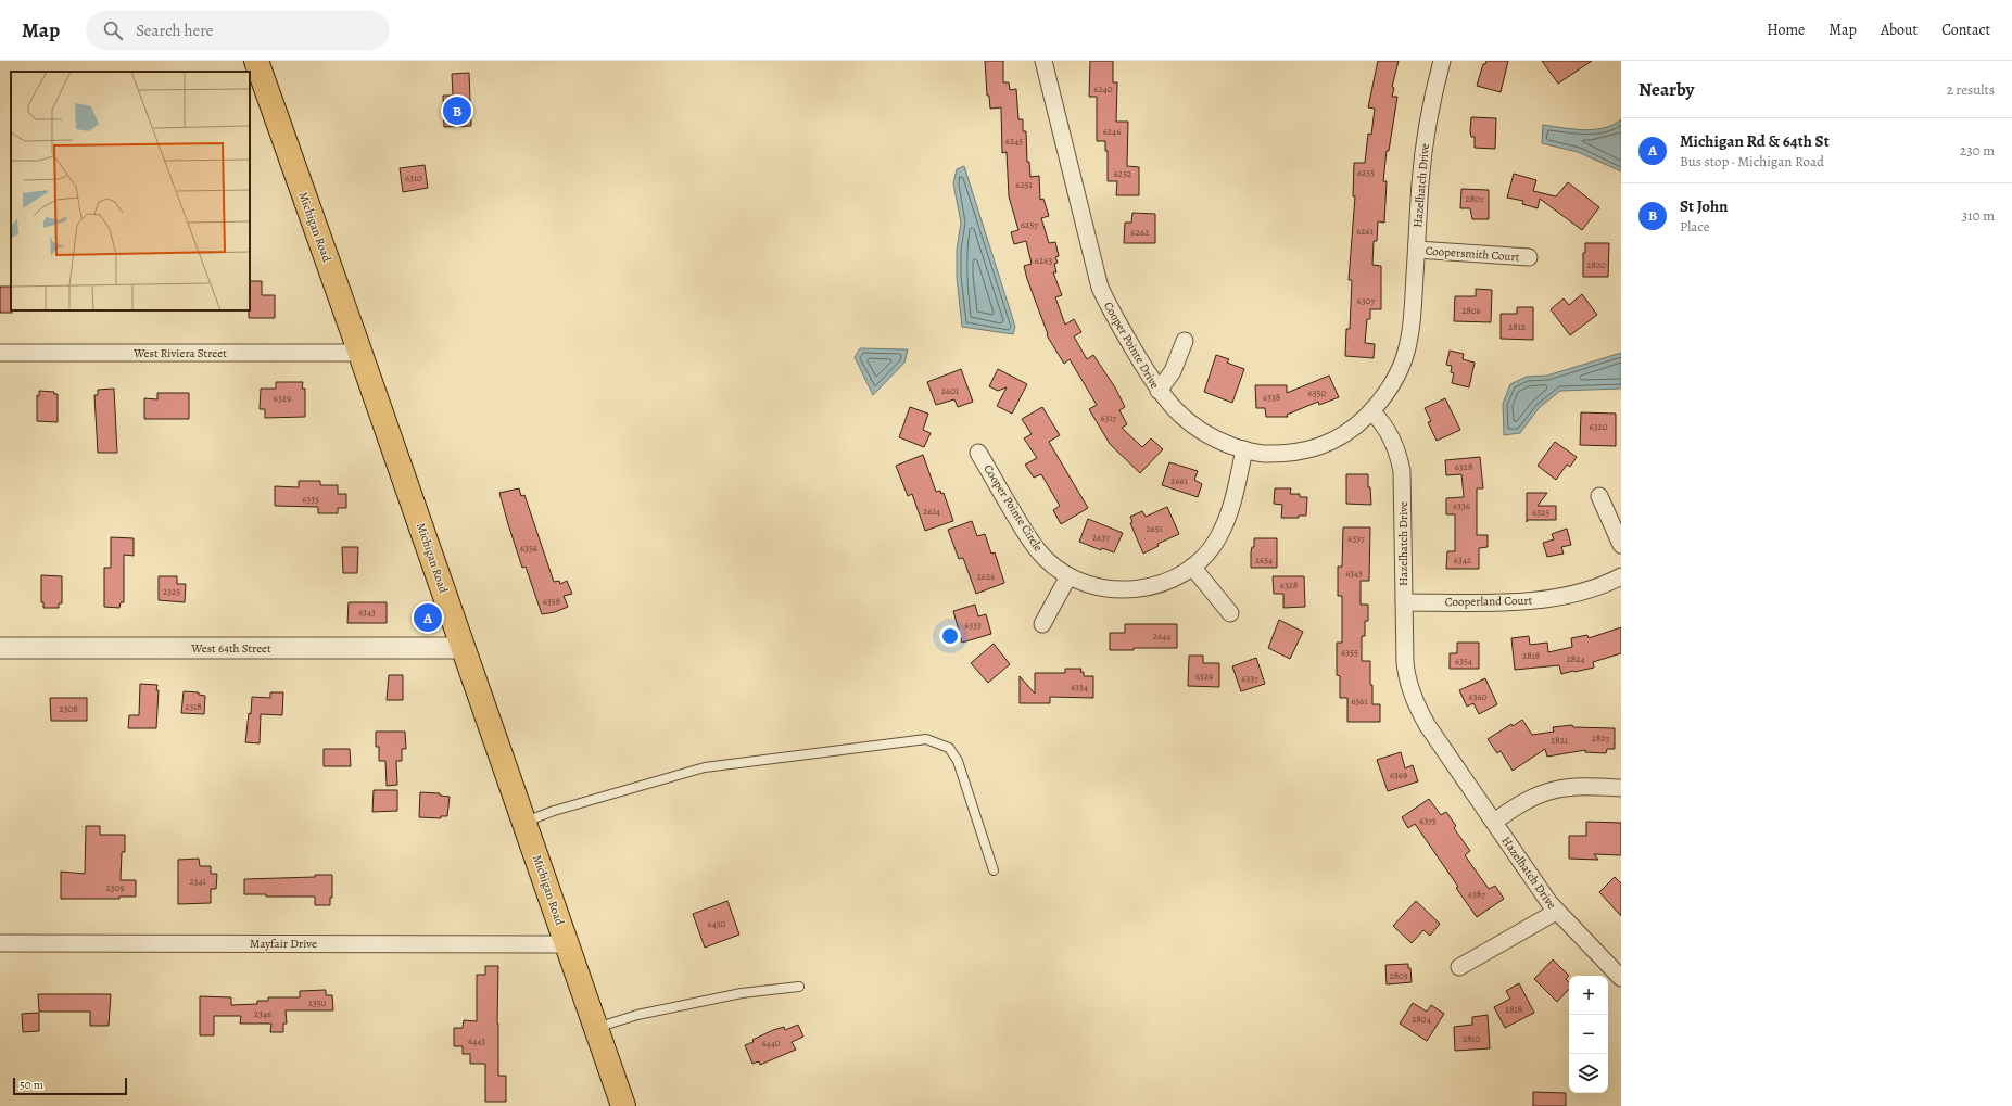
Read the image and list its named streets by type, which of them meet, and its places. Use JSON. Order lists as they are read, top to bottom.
{
  "streets": {
    "main road": ["Michigan Road"],
    "street": [
      "Hazelhatch Drive",
      "Coopersmith Court",
      "Cooper Pointe Drive",
      "West Riviera Street",
      "Cooper Pointe Circle",
      "Cooperland Court",
      "West 64th Street",
      "Mayfair Drive"
    ]
  },
  "crossings": [
    ["Hazelhatch Drive", "Coopersmith Court"],
    ["Hazelhatch Drive", "Cooper Pointe Drive"],
    ["Hazelhatch Drive", "Cooperland Court"],
    ["Michigan Road", "West Riviera Street"],
    ["Michigan Road", "West 64th Street"],
    ["Michigan Road", "Mayfair Drive"],
    ["Cooper Pointe Drive", "Cooper Pointe Circle"]
  ],
  "house_numbers": [
    "6240",
    "6246",
    "6245",
    "6255",
    "6252",
    "6310",
    "6251",
    "2807",
    "6257",
    "6261",
    "6262",
    "6263",
    "2820",
    "6307",
    "2806",
    "2812",
    "2601",
    "6350",
    "6338",
    "6329",
    "6317",
    "6320",
    "6328",
    "2661",
    "6335",
    "6336",
    "2614",
    "6325",
    "2651",
    "2637",
    "6337",
    "6356",
    "2654",
    "6342",
    "6343",
    "2626",
    "6328",
    "2325",
    "6358",
    "6343",
    "6333",
    "2644",
    "6355",
    "2818",
    "2824",
    "6354",
    "6329",
    "6337",
    "6334",
    "6360",
    "6361",
    "2318",
    "2308",
    "2827",
    "2821",
    "6369",
    "6375",
    "2341",
    "2309",
    "6387",
    "6430",
    "2803",
    "2350",
    "2818",
    "2346",
    "2804",
    "2810",
    "6443",
    "6440"
  ],
  "scale_bar": "50 m",
  "page": {
    "header": "Map",
    "search": "Search here",
    "nav": [
      "Home",
      "Map",
      "About",
      "Contact"
    ],
    "heading": ["Nearby", "2 results"],
    "pins": ["B", "A"],
    "list": [
      {
        "mark": "A",
        "name": "Michigan Rd & 64th St",
        "note": "Bus stop · Michigan Road",
        "value": "230 m"
      },
      {
        "mark": "B",
        "name": "St John",
        "note": "Place",
        "value": "310 m"
      }
    ],
    "map_buttons": ["+", "−"],
    "scale": "50 m"
  }
}
